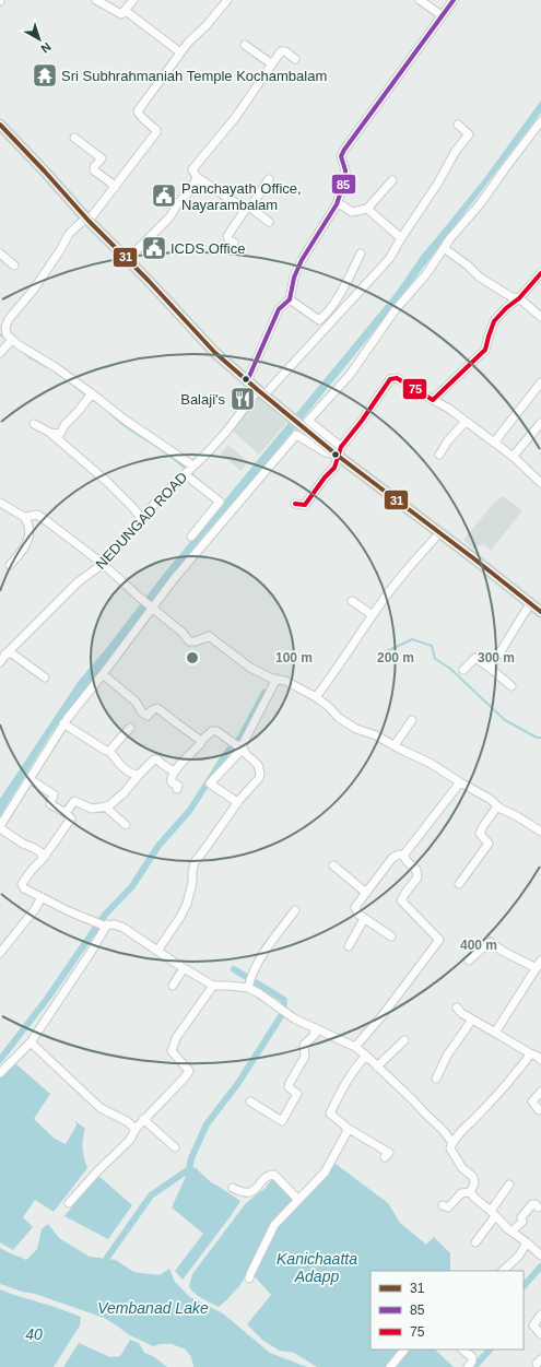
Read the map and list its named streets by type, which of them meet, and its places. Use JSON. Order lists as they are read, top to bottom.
{
  "streets": {
    "street": ["NEDUNGAD ROAD"]
  },
  "water": ["Kanichaatta Adapp", "Vembanad Lake", "40"],
  "places": {
    "temple": ["Sri Subhrahmaniah Temple Kochambalam"],
    "public building": ["Panchayath Office, Nayarambalam", "ICDS Office"],
    "restaurant": ["Balaji's"]
  },
  "lines": ["transit line 85", "transit line 31", "transit line 75"],
  "legend": ["31", "85", "75"],
  "north": "bottom right",
  "rings": [
    "100 m",
    "200 m",
    "300 m",
    "400 m"
  ]
}
